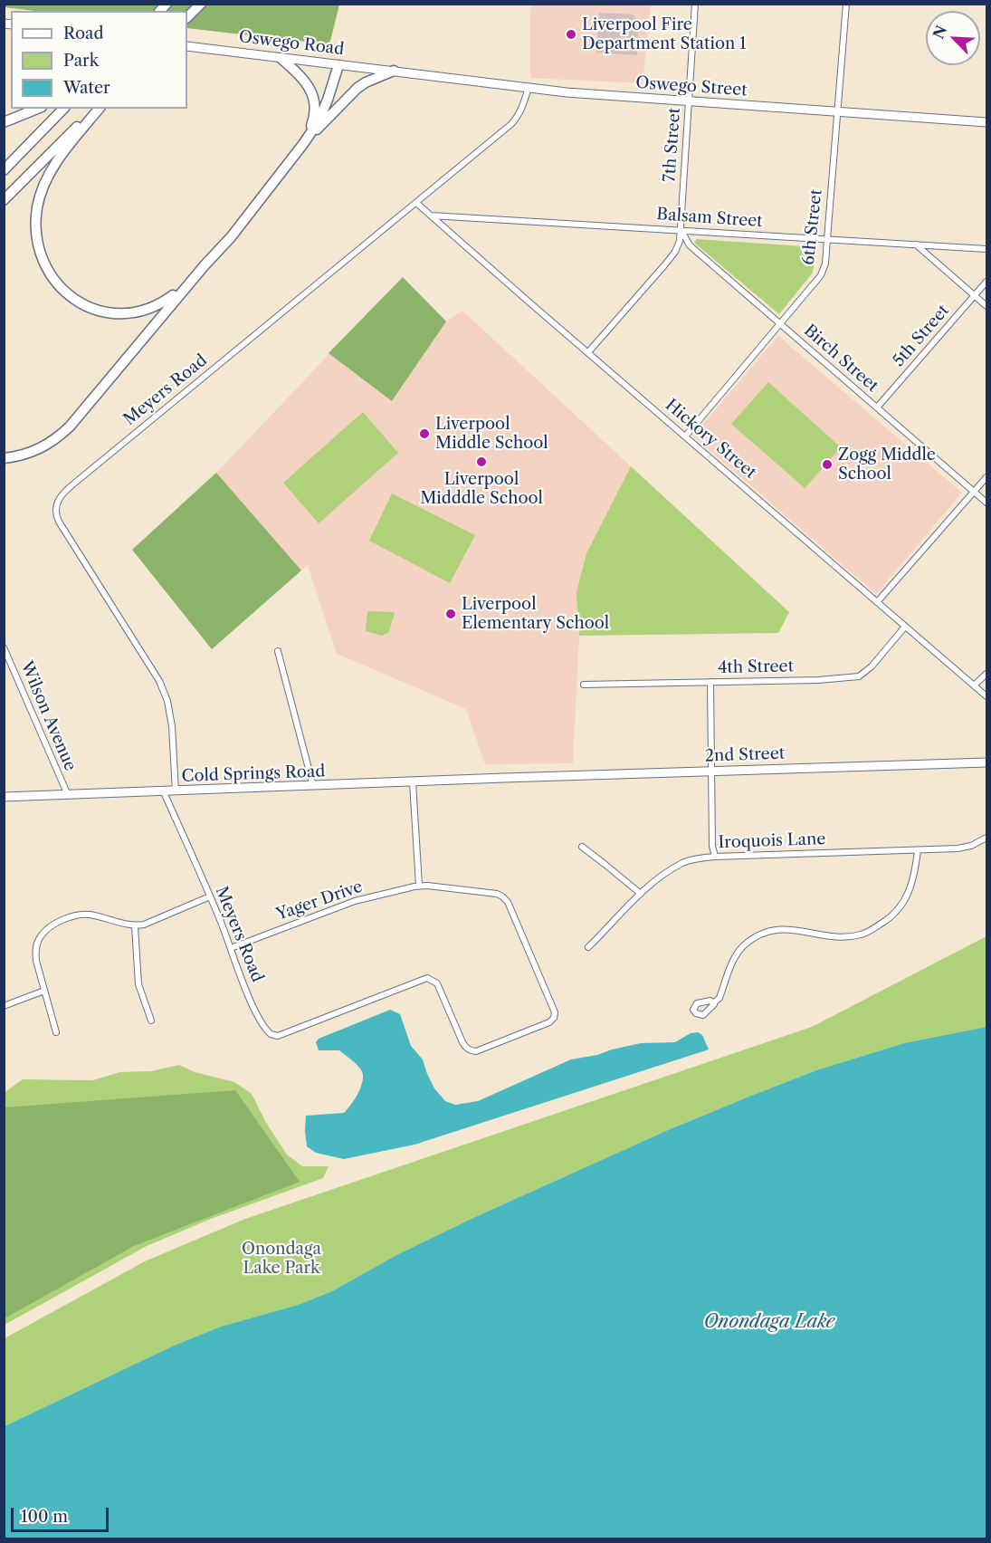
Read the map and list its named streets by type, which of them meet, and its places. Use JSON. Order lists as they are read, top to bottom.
{
  "streets": {
    "main road": [
      "Oswego Road",
      "Oswego Street",
      "2nd Street",
      "Cold Springs Road"
    ],
    "street": [
      "7th Street",
      "Balsam Street",
      "6th Street",
      "5th Street",
      "Birch Street",
      "Meyers Road",
      "Hickory Street",
      "4th Street",
      "Wilson Avenue",
      "Iroquois Lane",
      "Yager Drive"
    ]
  },
  "crossings": [
    ["Oswego Road", "Oswego Street"],
    ["Oswego Street", "7th Street"],
    ["Oswego Street", "6th Street"],
    ["Oswego Street", "Meyers Road"],
    ["7th Street", "Balsam Street"],
    ["7th Street", "Birch Street"],
    ["7th Street", "Hickory Street"],
    ["Balsam Street", "6th Street"],
    ["Balsam Street", "Birch Street"],
    ["Balsam Street", "Hickory Street"],
    ["6th Street", "Birch Street"],
    ["6th Street", "Hickory Street"],
    ["5th Street", "Birch Street"],
    ["Meyers Road", "Hickory Street"],
    ["Meyers Road", "Cold Springs Road"],
    ["Meyers Road", "Yager Drive"],
    ["Hickory Street", "4th Street"],
    ["Wilson Avenue", "Cold Springs Road"],
    ["2nd Street", "Cold Springs Road"]
  ],
  "water": ["Onondaga Lake"],
  "parks": ["Onondaga Lake Park"],
  "places": [
    "Liverpool Fire Department Station 1",
    "Liverpool Middle School",
    "Liverpool Midddle School",
    "Zogg Middle School",
    "Liverpool Elementary School"
  ],
  "legend": ["Road", "Park", "Water"],
  "scale_bar": "100 m",
  "north": "top left"
}
